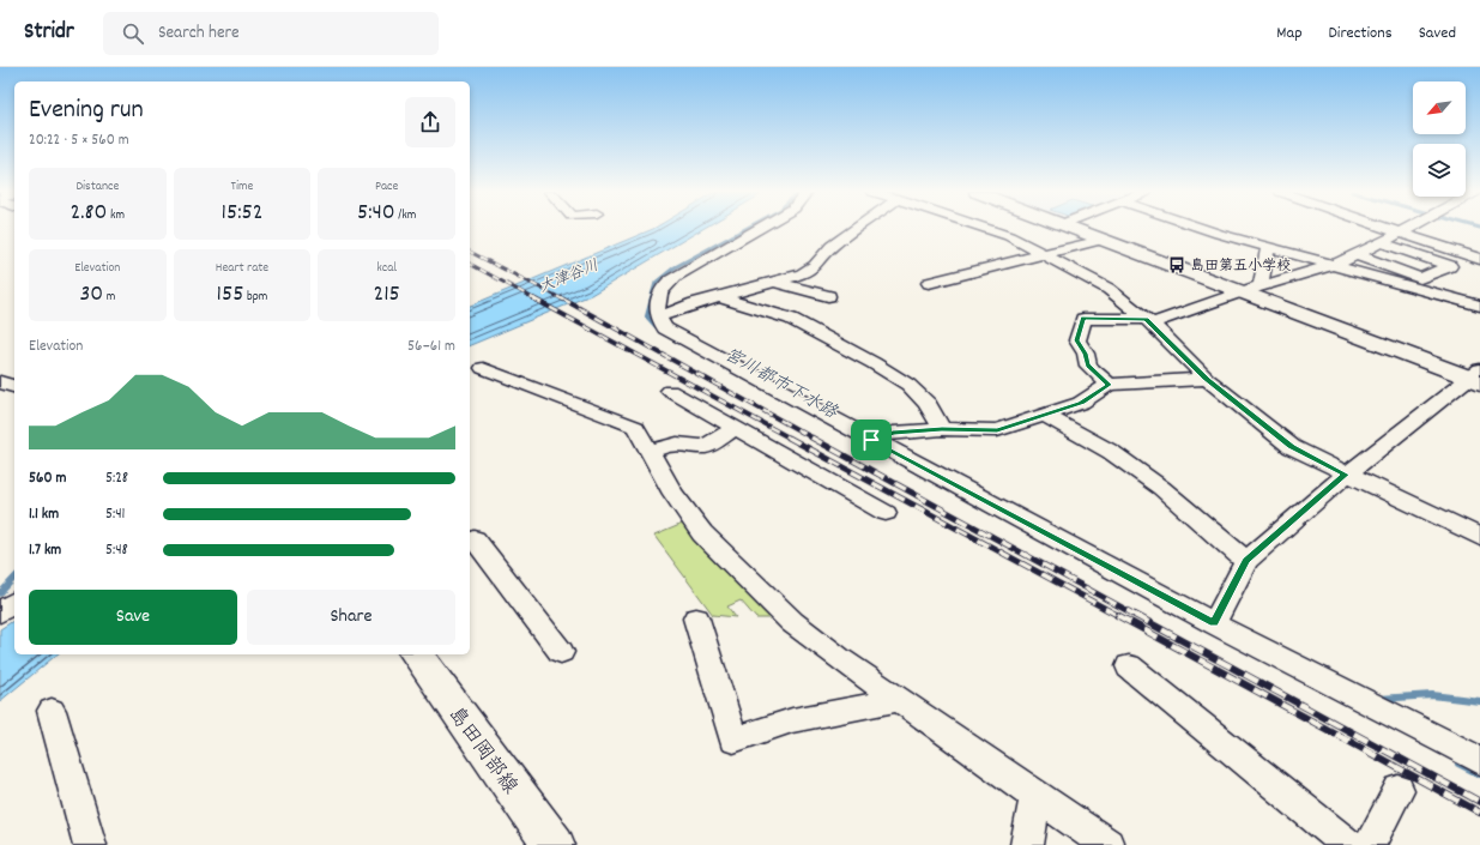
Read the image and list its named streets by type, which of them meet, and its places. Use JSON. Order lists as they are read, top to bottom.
{
  "streets": {
    "street": ["島田岡部線"]
  },
  "water": ["大津谷川", "宮川都市下水路"],
  "places": {
    "bus stop": ["島田第五小学校"]
  },
  "north": "bottom left",
  "page": {
    "header": "Stridr",
    "search": "Search here",
    "nav": ["Map", "Directions", "Saved"],
    "heading": ["Evening run", "20:22 · 5 × 560 m"],
    "stats": [
      ["Distance", "2.80 km"],
      ["Time", "15:52"],
      ["Pace", "5:40 /km"],
      ["Elevation", "30 m"],
      ["Heart rate", "155 bpm"],
      ["kcal", "215"]
    ],
    "chart": ["Elevation", "56–61 m"],
    "list": [
      {
        "name": "560 m",
        "note": "5:28"
      },
      {
        "name": "1.1 km",
        "note": "5:41"
      },
      {
        "name": "1.7 km",
        "note": "5:48"
      }
    ],
    "buttons": ["Save", "Share"]
  }
}
